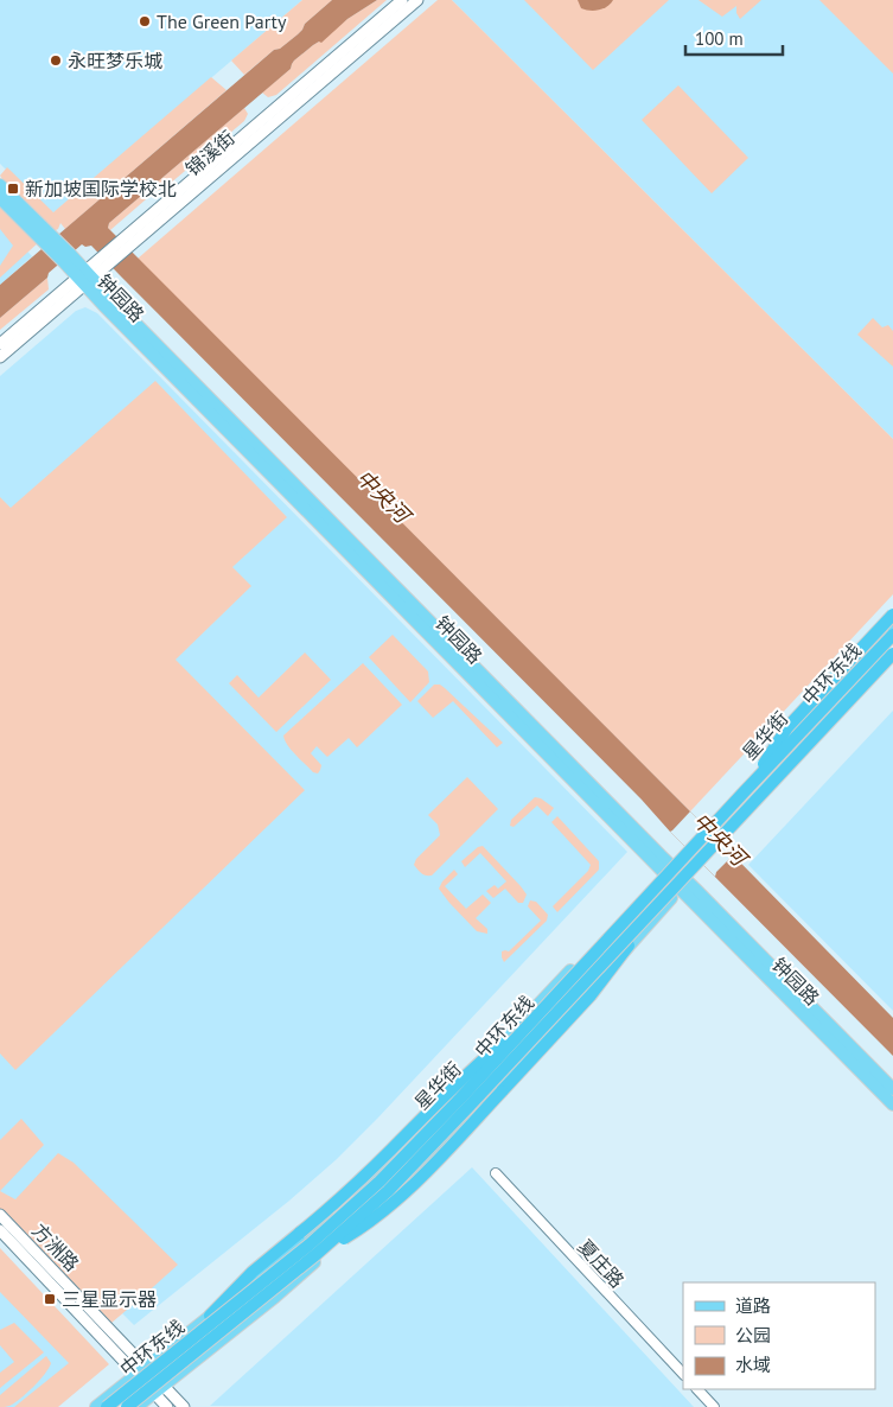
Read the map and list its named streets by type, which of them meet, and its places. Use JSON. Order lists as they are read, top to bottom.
{
  "streets": {
    "highway": ["中环东线"],
    "main road": [
      "锦溪街",
      "钟园路",
      "星华街",
      "方洲路"
    ],
    "street": ["夏庄路"]
  },
  "crossings": [
    ["锦溪街", "钟园路"],
    ["钟园路", "星华街"],
    ["星华街", "方洲路"]
  ],
  "water": ["中央河"],
  "places": {
    "other": ["The Green Party", "永旺梦乐城"],
    "transit": ["新加坡国际学校北", "三星显示器"]
  },
  "legend": ["道路", "公园", "水域"],
  "scale_bar": "100 m"
}
